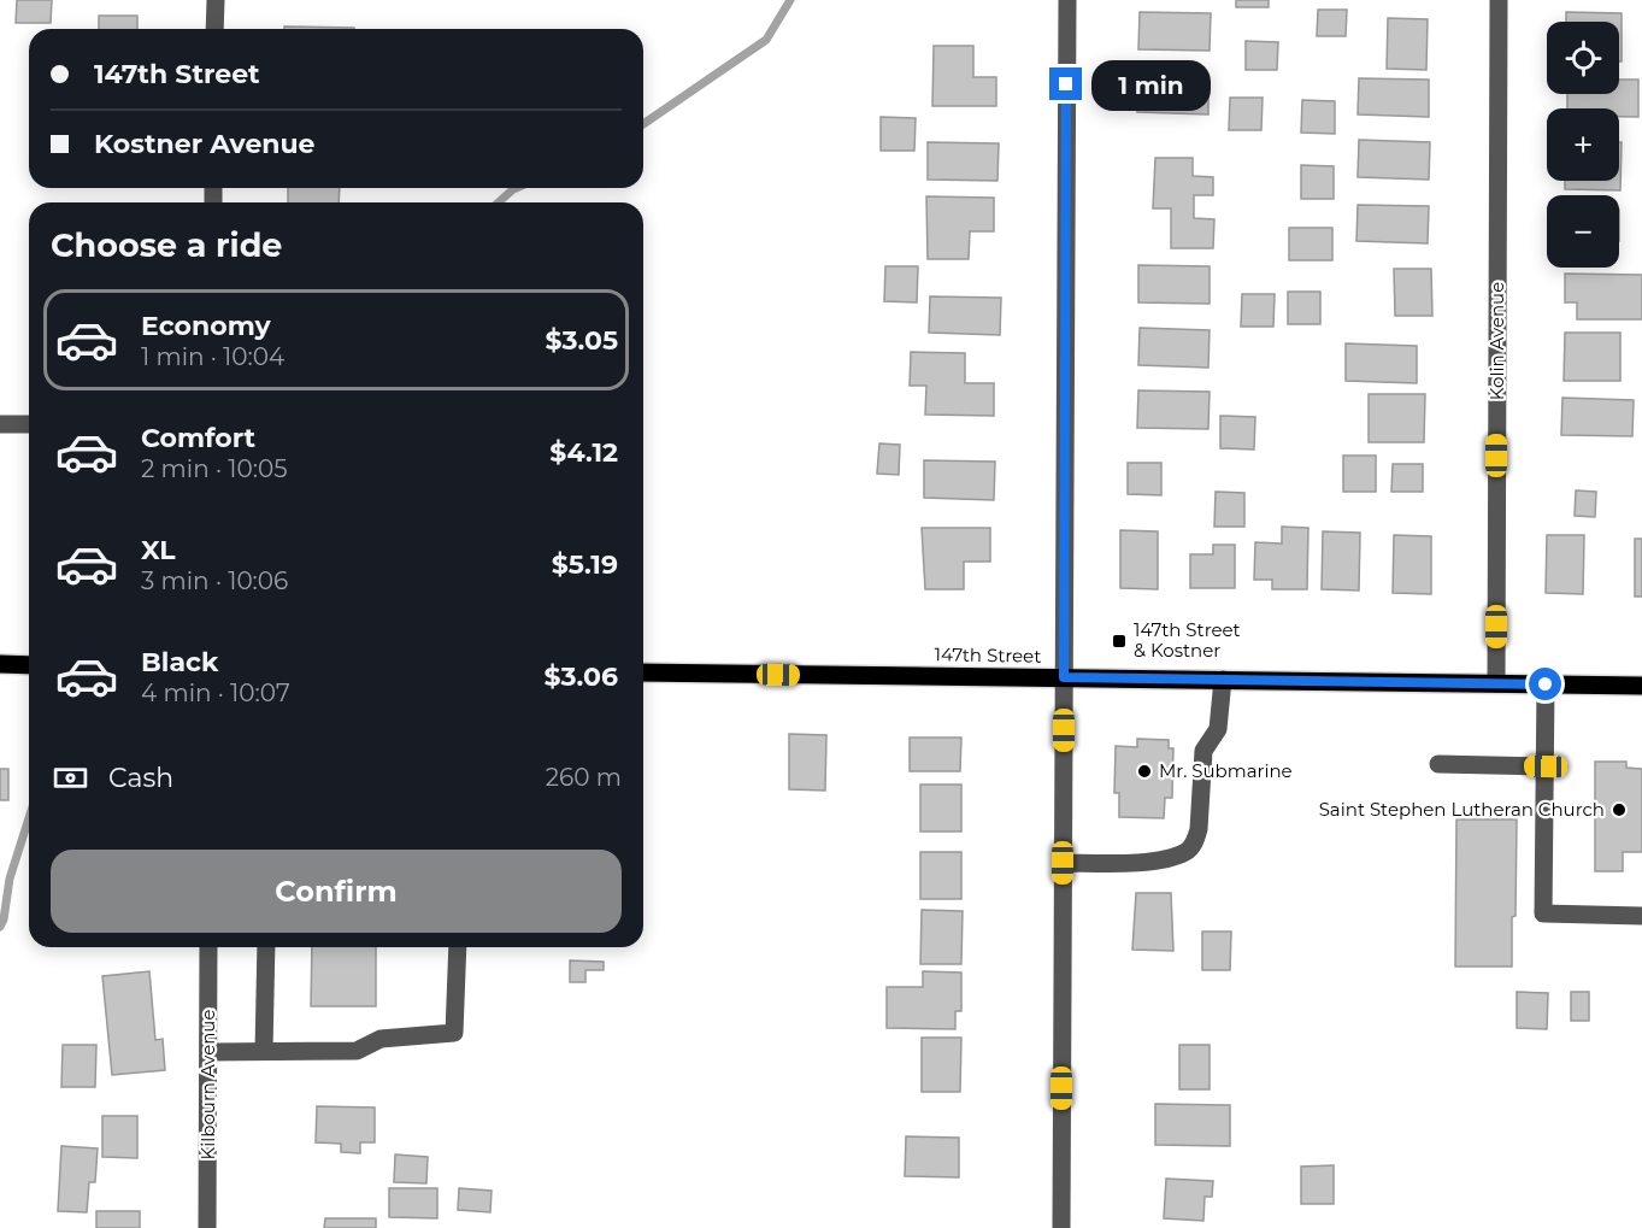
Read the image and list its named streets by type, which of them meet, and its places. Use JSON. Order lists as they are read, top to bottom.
{
  "streets": {
    "main road": ["147th Street"],
    "street": ["Kolin Avenue", "Kilbourn Avenue"]
  },
  "crossings": [
    ["Kolin Avenue", "147th Street"]
  ],
  "places": {
    "transit": ["147th Street & Kostner"],
    "other": ["Mr. Submarine", "Saint Stephen Lutheran Church"]
  },
  "page": {
    "map_buttons": ["+", "−"],
    "banner": ["147th Street", "Kostner Avenue"],
    "bubble": "1 min",
    "heading": "Choose a ride",
    "list": [
      {
        "name": "Economy",
        "note": "1 min · 10:04",
        "value": "$3.05"
      },
      {
        "name": "Comfort",
        "note": "2 min · 10:05",
        "value": "$4.12"
      },
      {
        "name": "XL",
        "note": "3 min · 10:06",
        "value": "$5.19"
      },
      {
        "name": "Black",
        "note": "4 min · 10:07",
        "value": "$3.06"
      }
    ],
    "pay": ["Cash", "260 m"],
    "buttons": "Confirm"
  }
}
